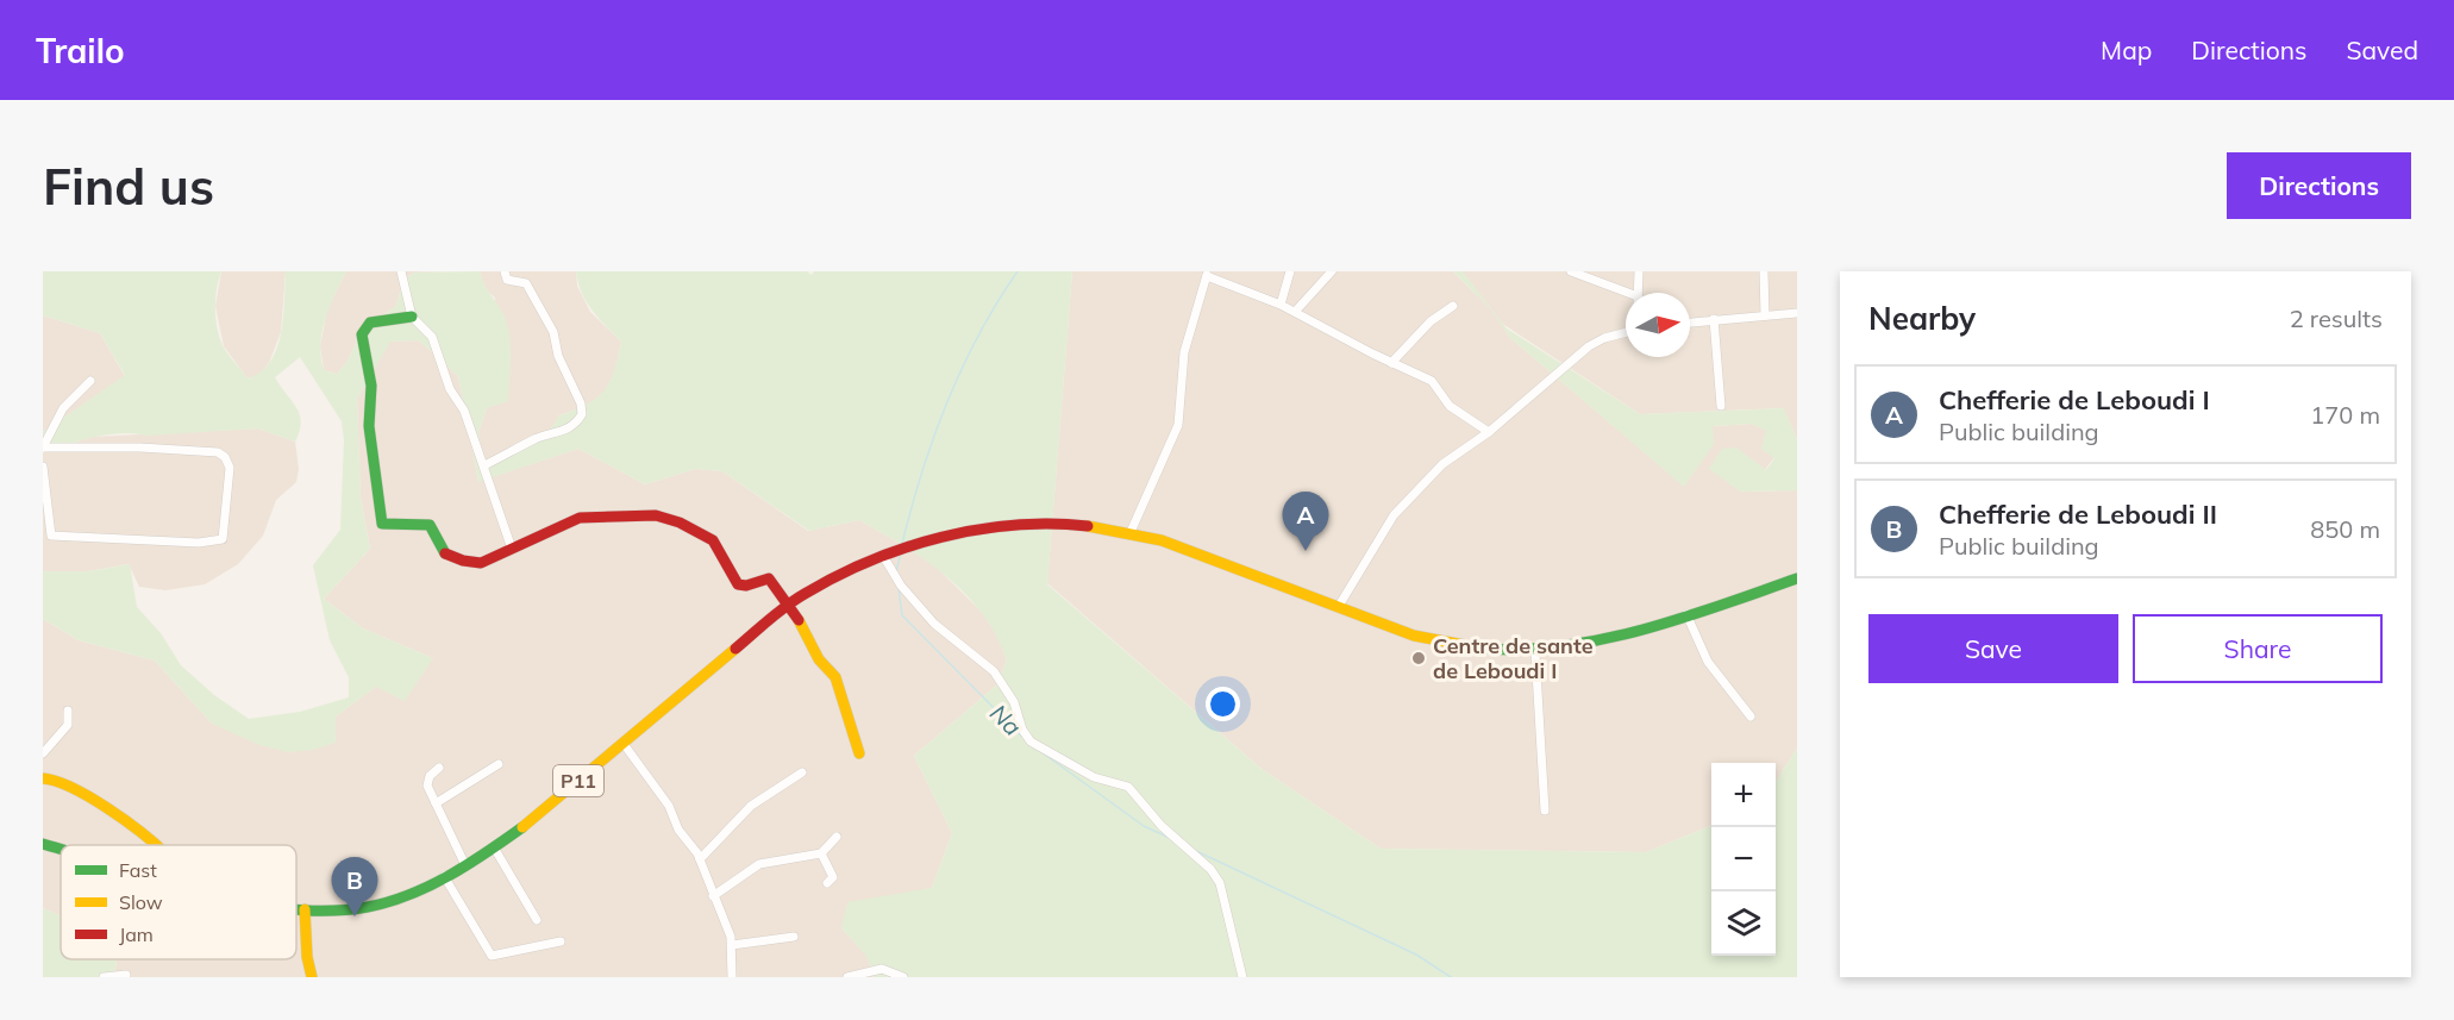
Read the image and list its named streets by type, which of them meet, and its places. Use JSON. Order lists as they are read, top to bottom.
{
  "streets": {
    "main road": ["P11"]
  },
  "water": ["Na"],
  "places": ["Centre de sante de Leboudi I"],
  "legend": ["Fast", "Slow", "Jam"],
  "north": "right",
  "page": {
    "header": "Trailo",
    "nav": ["Map", "Directions", "Saved"],
    "buttons": [
      "Directions",
      ["Save", "Share"]
    ],
    "title": "Find us",
    "heading": ["Nearby", "2 results"],
    "list": [
      {
        "mark": "A",
        "name": "Chefferie de Leboudi I",
        "note": "Public building",
        "value": "170 m"
      },
      {
        "mark": "B",
        "name": "Chefferie de Leboudi II",
        "note": "Public building",
        "value": "850 m"
      }
    ],
    "pins": ["A", "B"],
    "map_buttons": ["+", "−"]
  }
}
